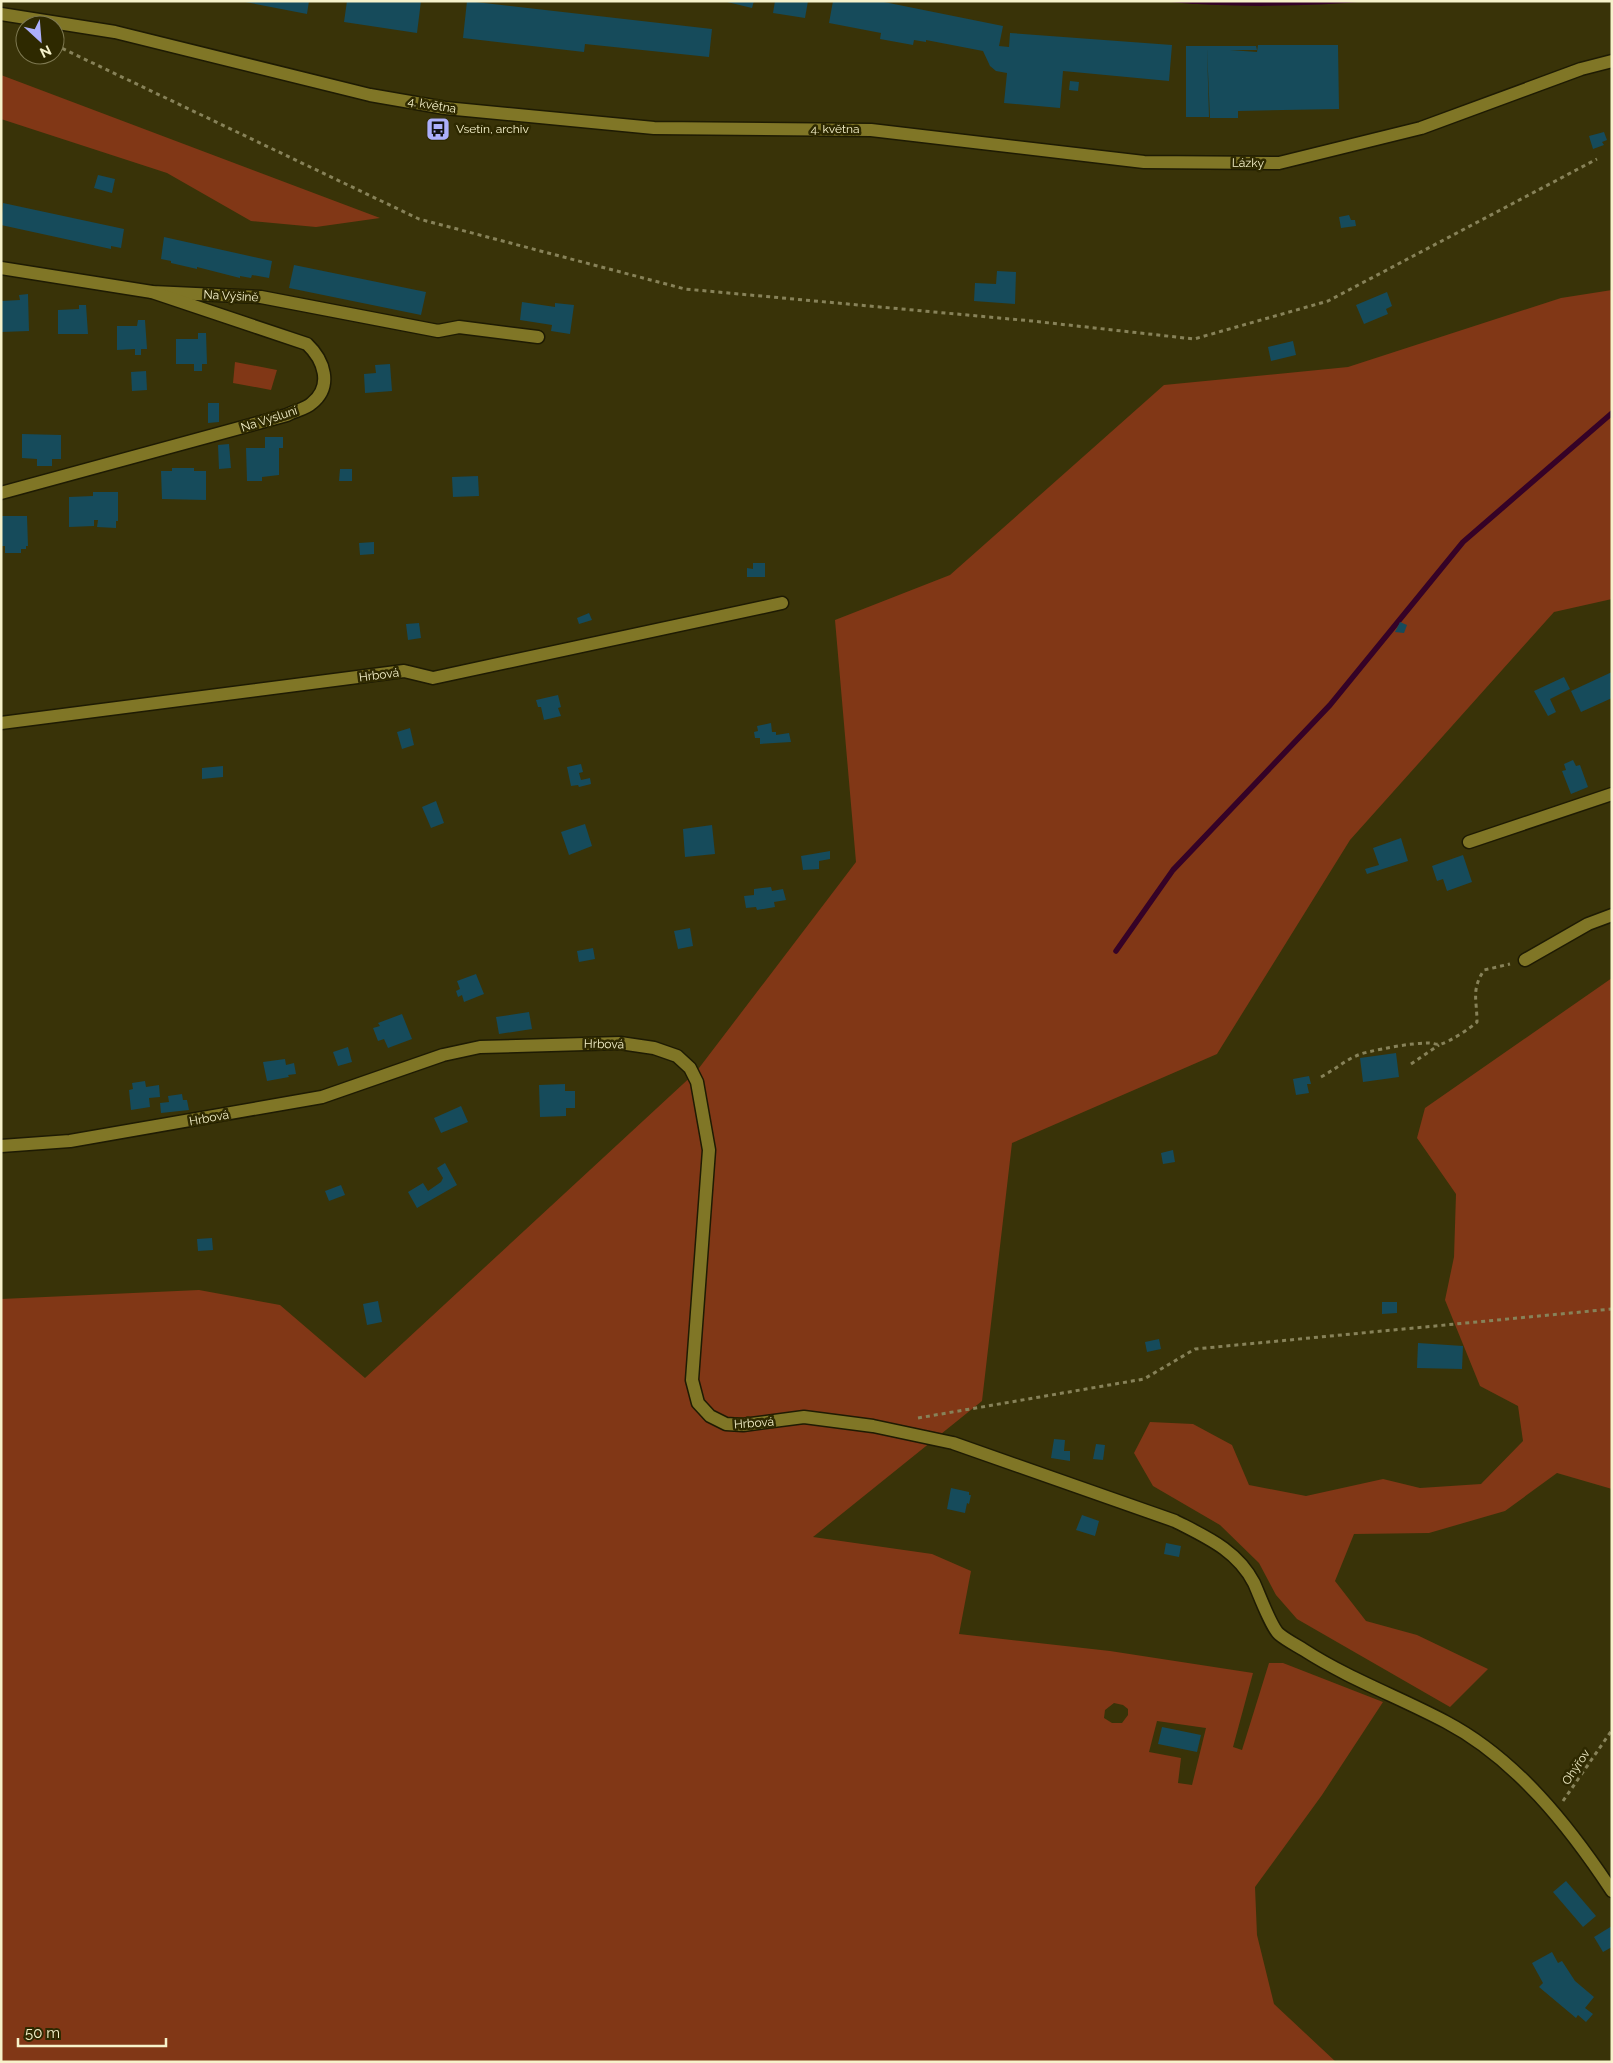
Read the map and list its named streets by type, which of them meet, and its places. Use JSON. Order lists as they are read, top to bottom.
{
  "streets": {
    "street": [
      "4. května",
      "Lázky",
      "Na Výšině",
      "Na Výsluní",
      "Hrbová"
    ],
    "path": ["Ohýřov"]
  },
  "crossings": [
    ["4. května", "Lázky"],
    ["Na Výšině", "Na Výsluní"],
    ["Hrbová", "Ohýřov"]
  ],
  "places": {
    "bus stop": ["Vsetín, archiv"]
  },
  "scale_bar": "50 m",
  "north": "bottom right"
}
